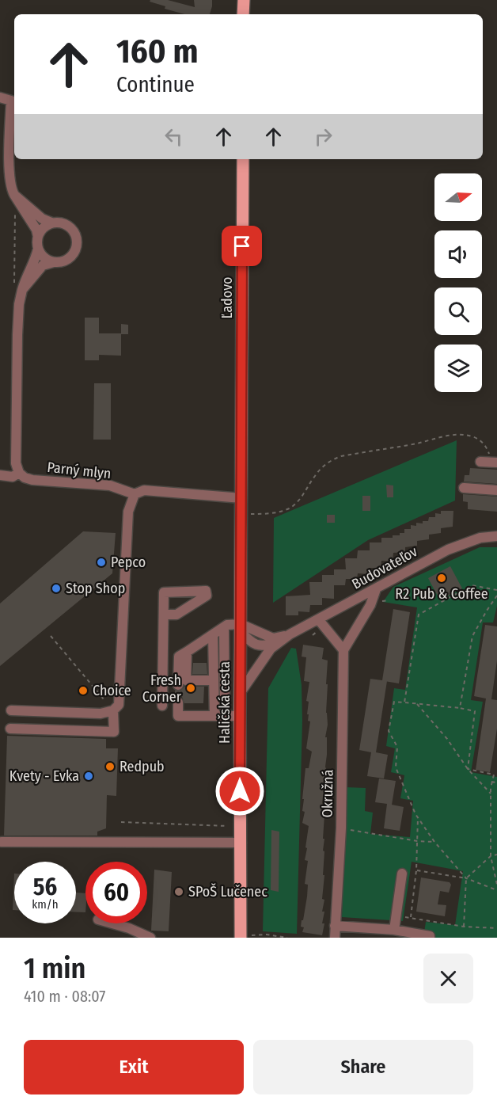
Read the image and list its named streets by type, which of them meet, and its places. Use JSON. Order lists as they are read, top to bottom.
{
  "streets": {
    "main road": ["Ľadovo", "Haličská cesta"],
    "street": ["Parný mlyn", "Budovateľov", "Okružná"]
  },
  "crossings": [
    ["Ľadovo", "Parný mlyn"],
    ["Ľadovo", "Haličská cesta"],
    ["Parný mlyn", "Haličská cesta"],
    ["Budovateľov", "Haličská cesta"],
    ["Budovateľov", "Okružná"]
  ],
  "places": [
    "Pepco",
    "R2 Pub & Coffee",
    "Stop Shop",
    "Fresh Corner",
    "Choice",
    "Redpub",
    "Kvety - Evka",
    "SPoŠ Lučenec"
  ],
  "north": "right",
  "page": {
    "turn": ["160 m", "Continue"],
    "speed": "56 km/h",
    "limit": "60",
    "heading": ["1 min", "410 m · 08:07"],
    "buttons": ["Exit", "Share"]
  }
}
